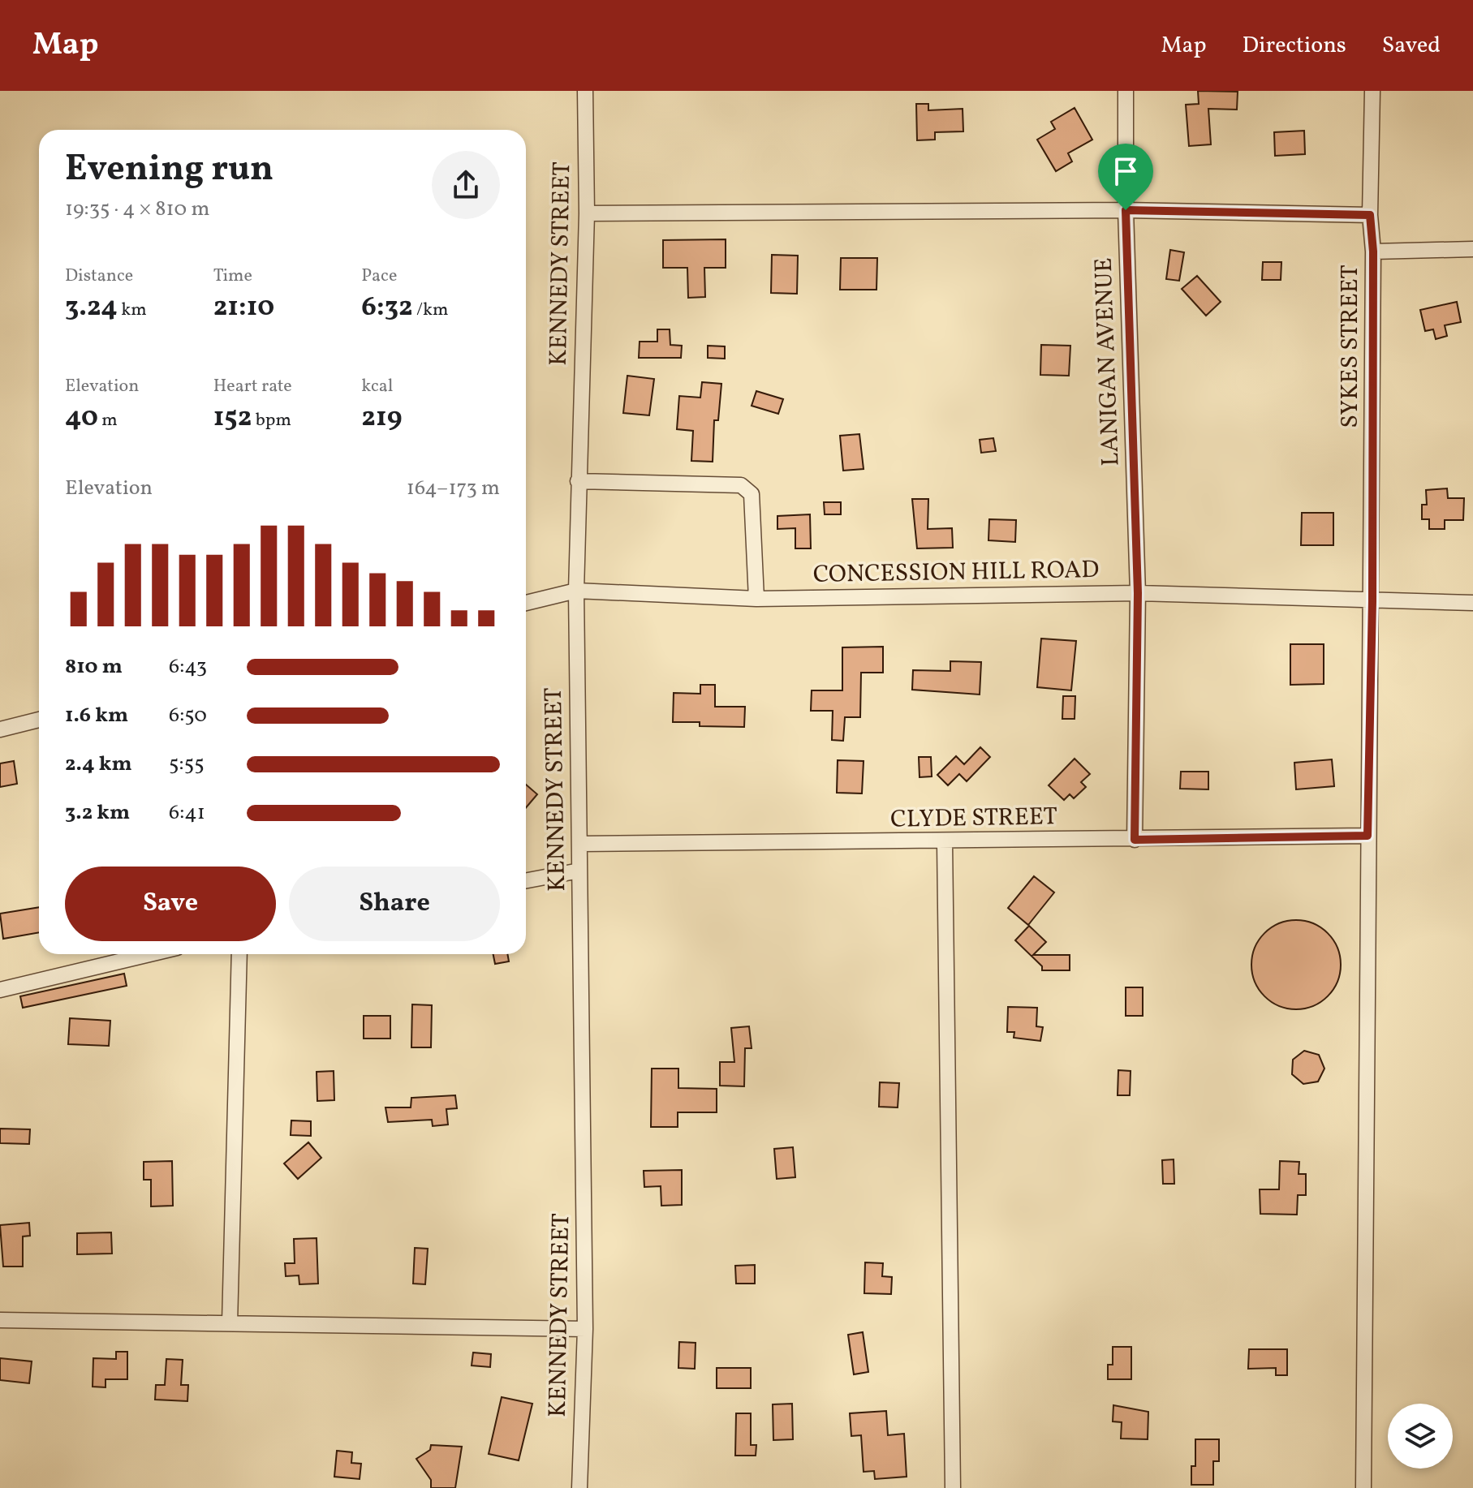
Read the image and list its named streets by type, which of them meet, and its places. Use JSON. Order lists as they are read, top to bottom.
{
  "streets": {
    "street": [
      "KENNEDY STREET",
      "SYKES STREET",
      "LANIGAN AVENUE",
      "CONCESSION HILL ROAD",
      "CLYDE STREET"
    ]
  },
  "crossings": [
    ["KENNEDY STREET", "CONCESSION HILL ROAD"],
    ["KENNEDY STREET", "CLYDE STREET"],
    ["SYKES STREET", "CONCESSION HILL ROAD"],
    ["SYKES STREET", "CLYDE STREET"],
    ["LANIGAN AVENUE", "CONCESSION HILL ROAD"],
    ["LANIGAN AVENUE", "CLYDE STREET"]
  ],
  "page": {
    "header": "Map",
    "nav": ["Map", "Directions", "Saved"],
    "heading": ["Evening run", "19:35 · 4 × 810 m"],
    "stats": [
      ["Distance", "3.24 km"],
      ["Time", "21:10"],
      ["Pace", "6:32 /km"],
      ["Elevation", "40 m"],
      ["Heart rate", "152 bpm"],
      ["kcal", "219"]
    ],
    "chart": ["Elevation", "164–173 m"],
    "list": [
      {
        "name": "810 m",
        "note": "6:43"
      },
      {
        "name": "1.6 km",
        "note": "6:50"
      },
      {
        "name": "2.4 km",
        "note": "5:55"
      },
      {
        "name": "3.2 km",
        "note": "6:41"
      }
    ],
    "buttons": ["Save", "Share"]
  }
}
